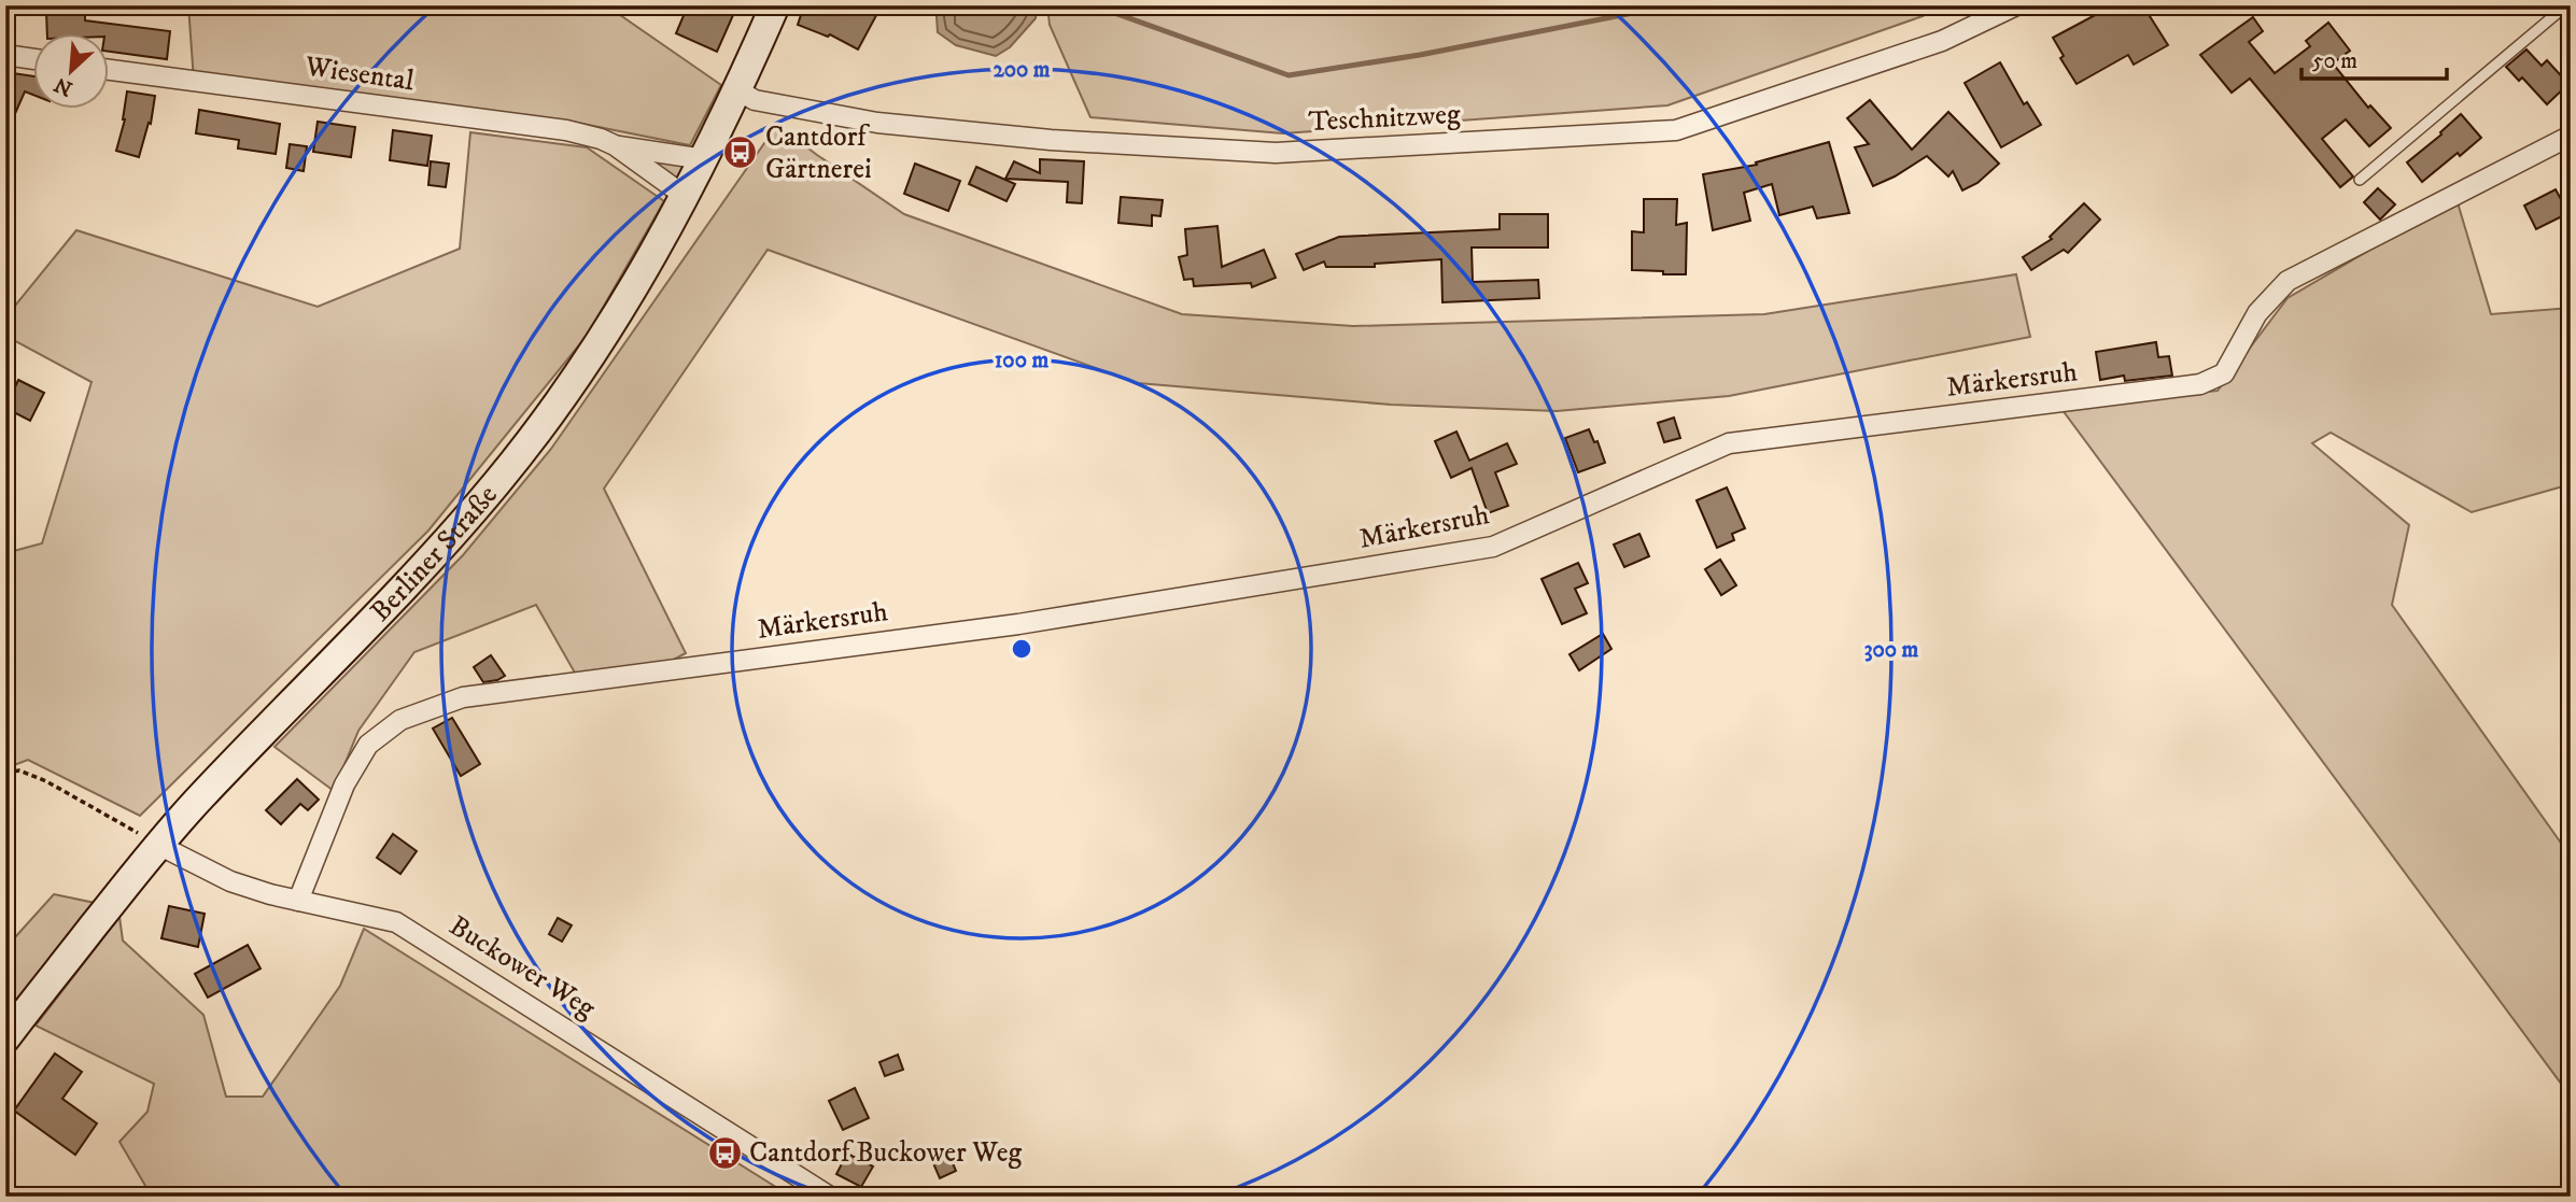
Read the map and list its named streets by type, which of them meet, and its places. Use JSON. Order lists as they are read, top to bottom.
{
  "streets": {
    "main road": ["Berliner Straße"],
    "street": [
      "Wiesental",
      "Teschnitzweg",
      "Märkersruh",
      "Buckower Weg"
    ]
  },
  "crossings": [
    ["Wiesental", "Berliner Straße"],
    ["Teschnitzweg", "Berliner Straße"],
    ["Märkersruh", "Buckower Weg"],
    ["Berliner Straße", "Buckower Weg"]
  ],
  "places": {
    "bus stop": ["Cantdorf Gärtnerei", "Cantdorf Buckower Weg"]
  },
  "scale_bar": "50 m",
  "north": "bottom left",
  "rings": ["200 m", "100 m", "300 m"]
}
